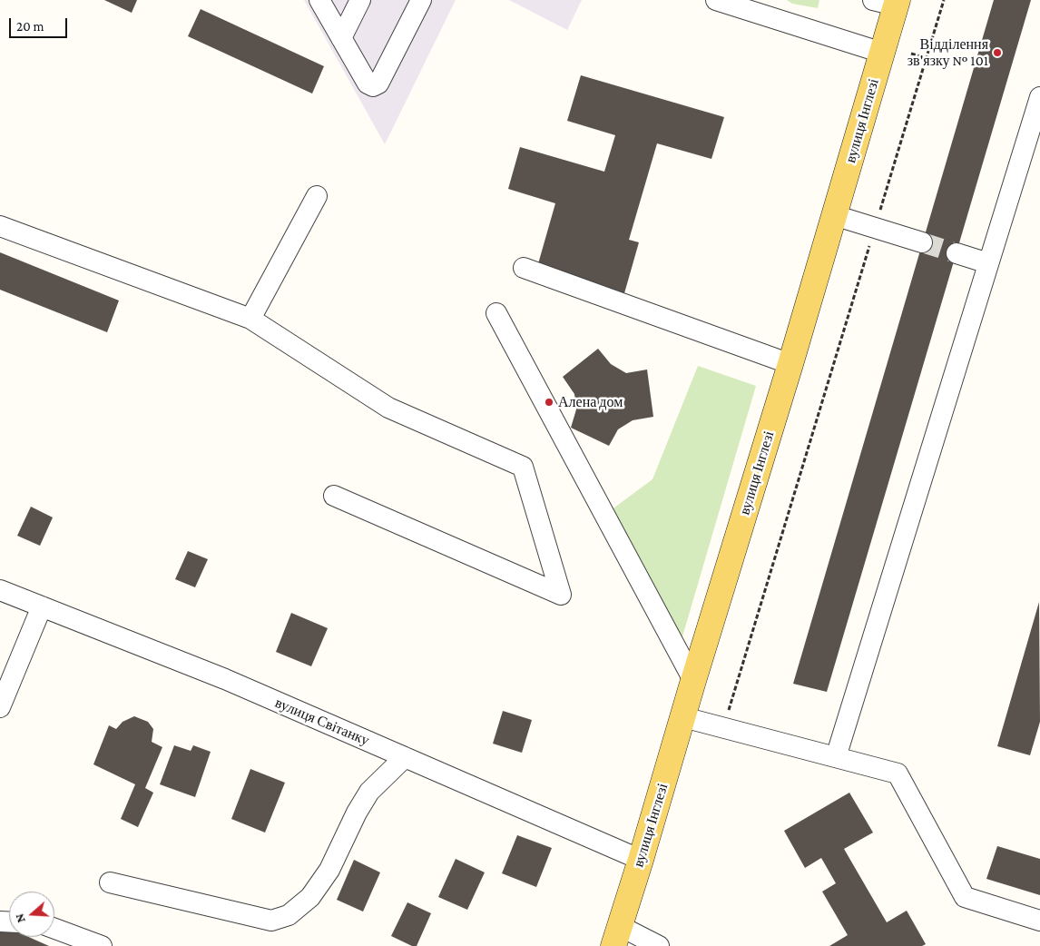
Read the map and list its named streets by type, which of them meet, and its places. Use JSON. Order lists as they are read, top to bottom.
{
  "streets": {
    "main road": ["вулиця Інглезі"],
    "street": ["вулиця Світанку"]
  },
  "crossings": [
    ["вулиця Інглезі", "вулиця Світанку"]
  ],
  "places": ["Відділення зв'язку № 101", "Алена дом"],
  "scale_bar": "20 m",
  "north": "left"
}
